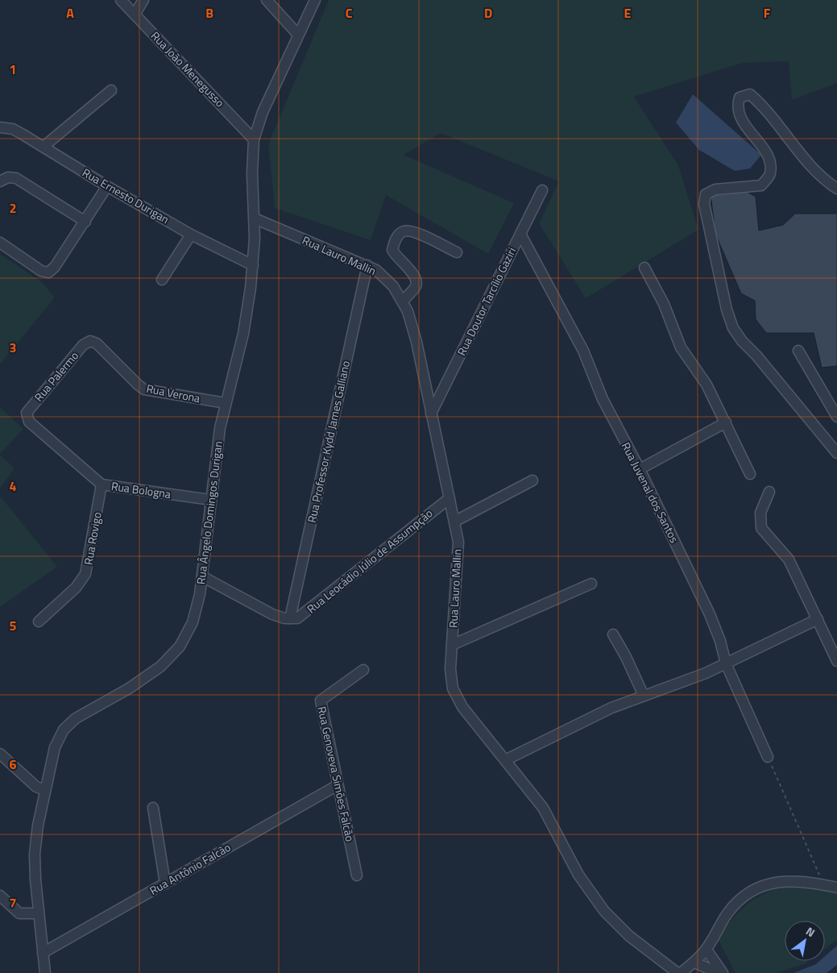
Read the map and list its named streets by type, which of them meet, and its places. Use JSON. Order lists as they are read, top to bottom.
{
  "streets": {
    "street": [
      "Rua João Menegusso",
      "Rua Ernesto Durigan",
      "Rua Lauro Mallin",
      "Rua Doutor Tarcílio Gaziri",
      "Rua Palermo",
      "Rua Verona",
      "Rua Professor Kydd James Galliano",
      "Rua Bologna",
      "Rua Juvenal dos Santos",
      "Rua Ângelo Domingos Durigan",
      "Rua Rovigo",
      "Rua Leocádio Júlio de Assumpção",
      "Rua Genoveva Simões Falcão",
      "Rua Antônio Falcão"
    ]
  },
  "crossings": [
    ["Rua João Menegusso", "Rua Ângelo Domingos Durigan"],
    ["Rua Ernesto Durigan", "Rua Ângelo Domingos Durigan"],
    ["Rua Lauro Mallin", "Rua Doutor Tarcílio Gaziri"],
    ["Rua Lauro Mallin", "Rua Professor Kydd James Galliano"],
    ["Rua Lauro Mallin", "Rua Ângelo Domingos Durigan"],
    ["Rua Lauro Mallin", "Rua Leocádio Júlio de Assumpção"],
    ["Rua Doutor Tarcílio Gaziri", "Rua Juvenal dos Santos"],
    ["Rua Palermo", "Rua Verona"],
    ["Rua Palermo", "Rua Bologna"],
    ["Rua Verona", "Rua Ângelo Domingos Durigan"],
    ["Rua Professor Kydd James Galliano", "Rua Leocádio Júlio de Assumpção"],
    ["Rua Bologna", "Rua Ângelo Domingos Durigan"],
    ["Rua Bologna", "Rua Rovigo"],
    ["Rua Ângelo Domingos Durigan", "Rua Antônio Falcão"],
    ["Rua Genoveva Simões Falcão", "Rua Antônio Falcão"]
  ],
  "north": "top right",
  "grid": {
    "columns": [
      "A",
      "B",
      "C",
      "D",
      "E",
      "F"
    ],
    "rows": [
      "1",
      "2",
      "3",
      "4",
      "5",
      "6",
      "7"
    ]
  }
}
